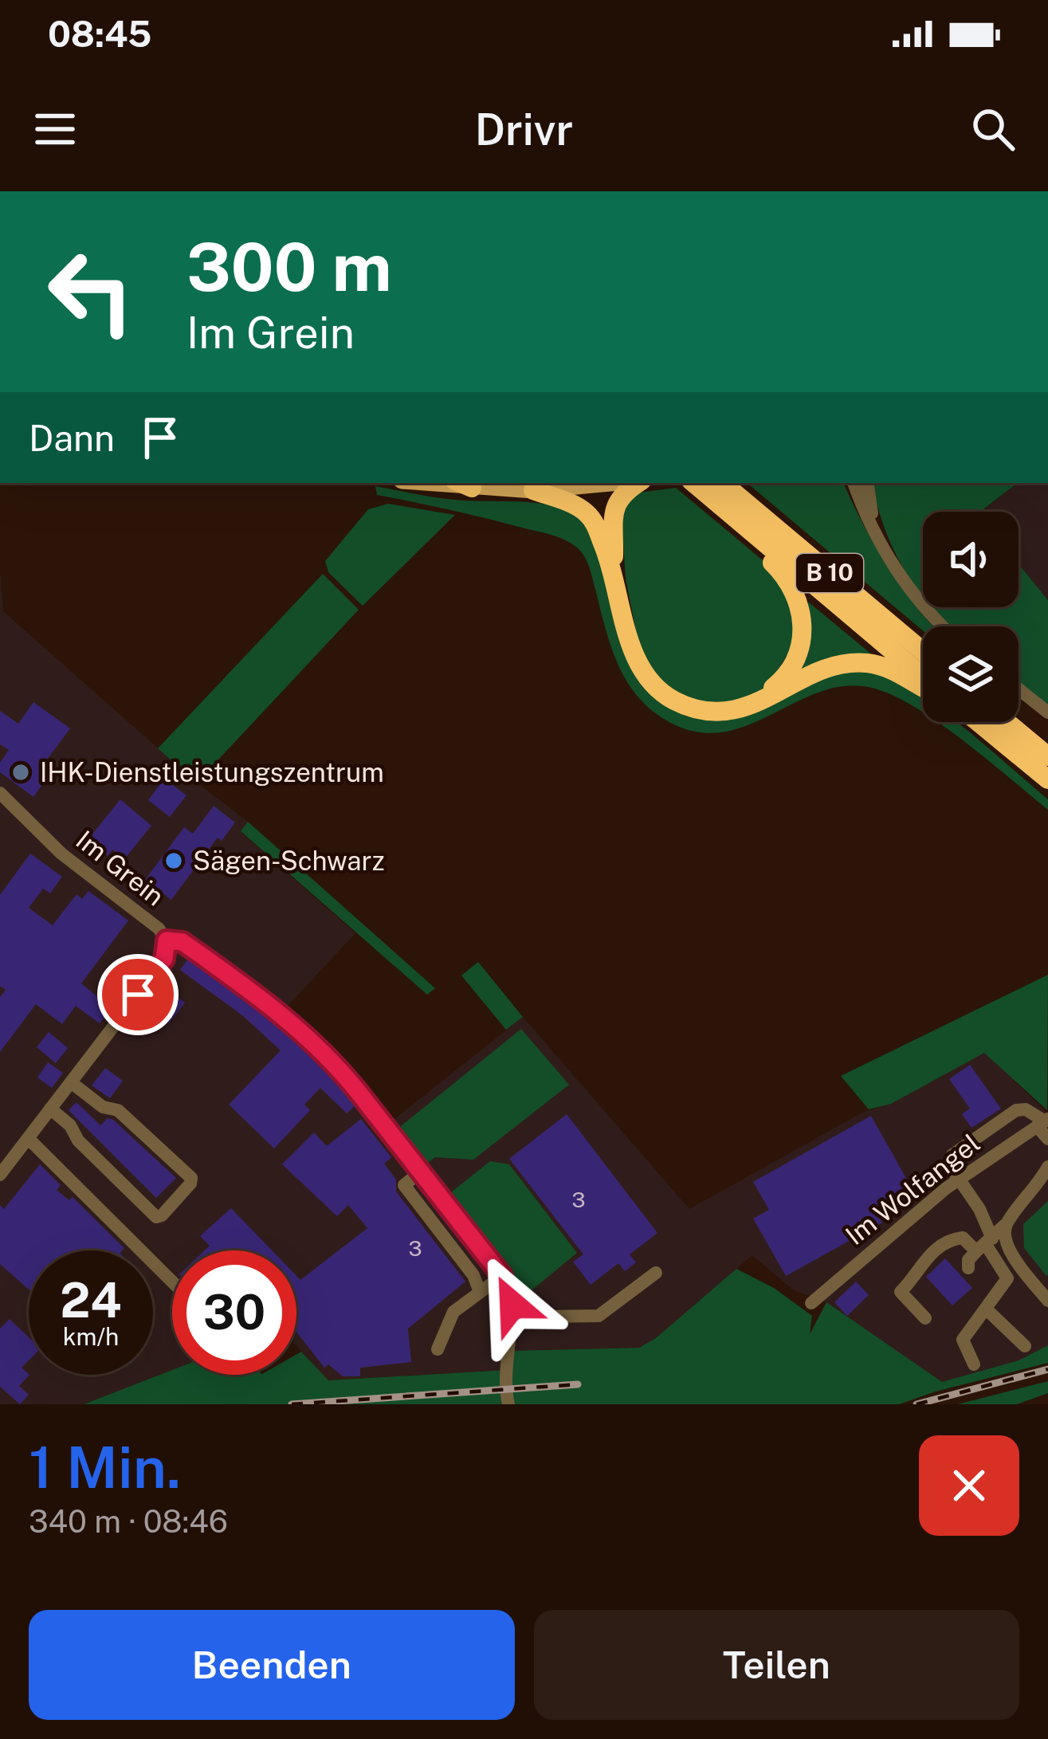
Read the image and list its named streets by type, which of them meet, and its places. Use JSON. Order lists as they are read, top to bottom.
{
  "streets": {
    "highway": ["B 10"],
    "street": ["Im Grein", "Im Wolfangel"]
  },
  "places": ["IHK-Dienstleistungszentrum", "Sägen-Schwarz"],
  "house_numbers": ["3", "3"],
  "page": {
    "status": "08:45",
    "header": "Drivr",
    "turn": ["300 m", "Im Grein"],
    "then": "Dann",
    "speed": "24 km/h",
    "limit": "30",
    "heading": ["1 Min.", "340 m · 08:46"],
    "buttons": ["Beenden", "Teilen"]
  }
}
